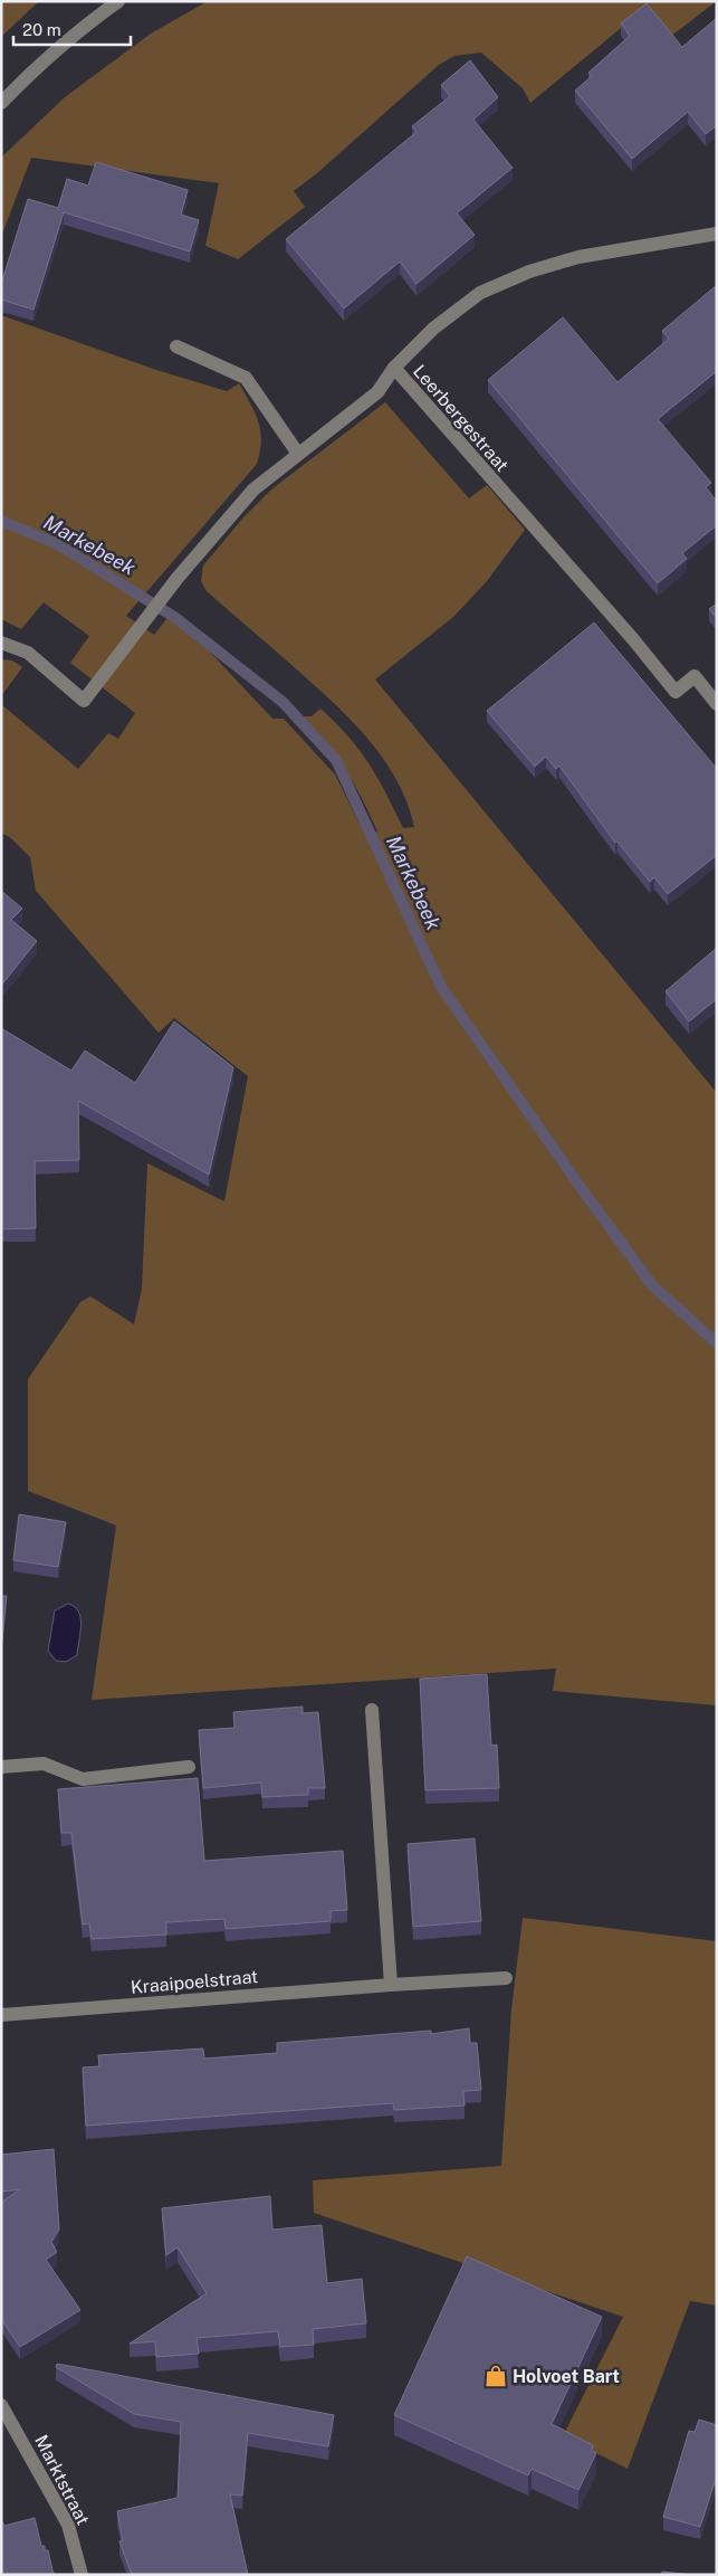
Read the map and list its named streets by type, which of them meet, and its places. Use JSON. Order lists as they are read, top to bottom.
{
  "streets": {
    "street": ["Leerbergestraat", "Kraaipoelstraat", "Marktstraat"]
  },
  "water": ["Markebeek"],
  "places": {
    "shop": ["Holvoet Bart"]
  },
  "scale_bar": "20 m"
}
